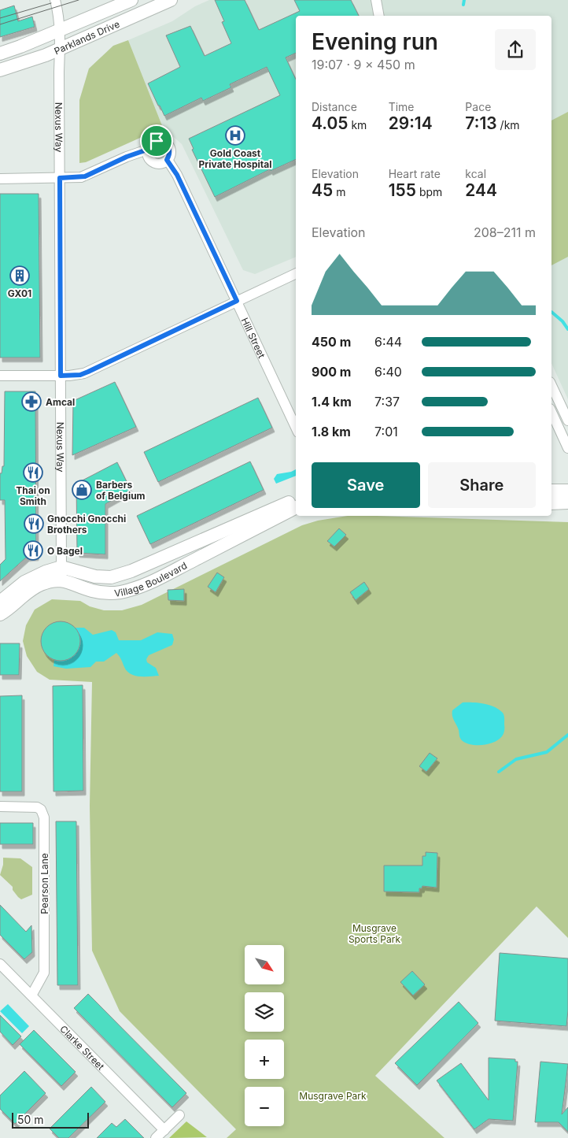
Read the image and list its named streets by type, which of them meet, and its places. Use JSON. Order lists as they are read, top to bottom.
{
  "streets": {
    "street": [
      "Parklands Drive",
      "Nexus Way",
      "Hill Street",
      "Village Boulevard",
      "Pearson Lane",
      "Clarke Street"
    ]
  },
  "crossings": [
    ["Parklands Drive", "Nexus Way"],
    ["Nexus Way", "Village Boulevard"],
    ["Pearson Lane", "Clarke Street"]
  ],
  "parks": ["Musgrave Sports Park", "Musgrave Park"],
  "places": {
    "hospital": ["Gold Coast Private Hospital"],
    "building": ["GX01"],
    "pharmacy": ["Amcal"],
    "restaurant": ["Thai on Smith", "Gnocchi Gnocchi Brothers", "O Bagel"],
    "shop": ["Barbers of Belgium"]
  },
  "scale_bar": "50 m",
  "north": "bottom right",
  "page": {
    "heading": ["Evening run", "19:07 · 9 × 450 m"],
    "stats": [
      ["Distance", "4.05 km"],
      ["Time", "29:14"],
      ["Pace", "7:13 /km"],
      ["Elevation", "45 m"],
      ["Heart rate", "155 bpm"],
      ["kcal", "244"]
    ],
    "chart": ["Elevation", "208–211 m"],
    "list": [
      {
        "name": "450 m",
        "note": "6:44"
      },
      {
        "name": "900 m",
        "note": "6:40"
      },
      {
        "name": "1.4 km",
        "note": "7:37"
      },
      {
        "name": "1.8 km",
        "note": "7:01"
      }
    ],
    "buttons": ["Save", "Share"],
    "map_buttons": ["+", "−"],
    "scale": "50 m"
  }
}
